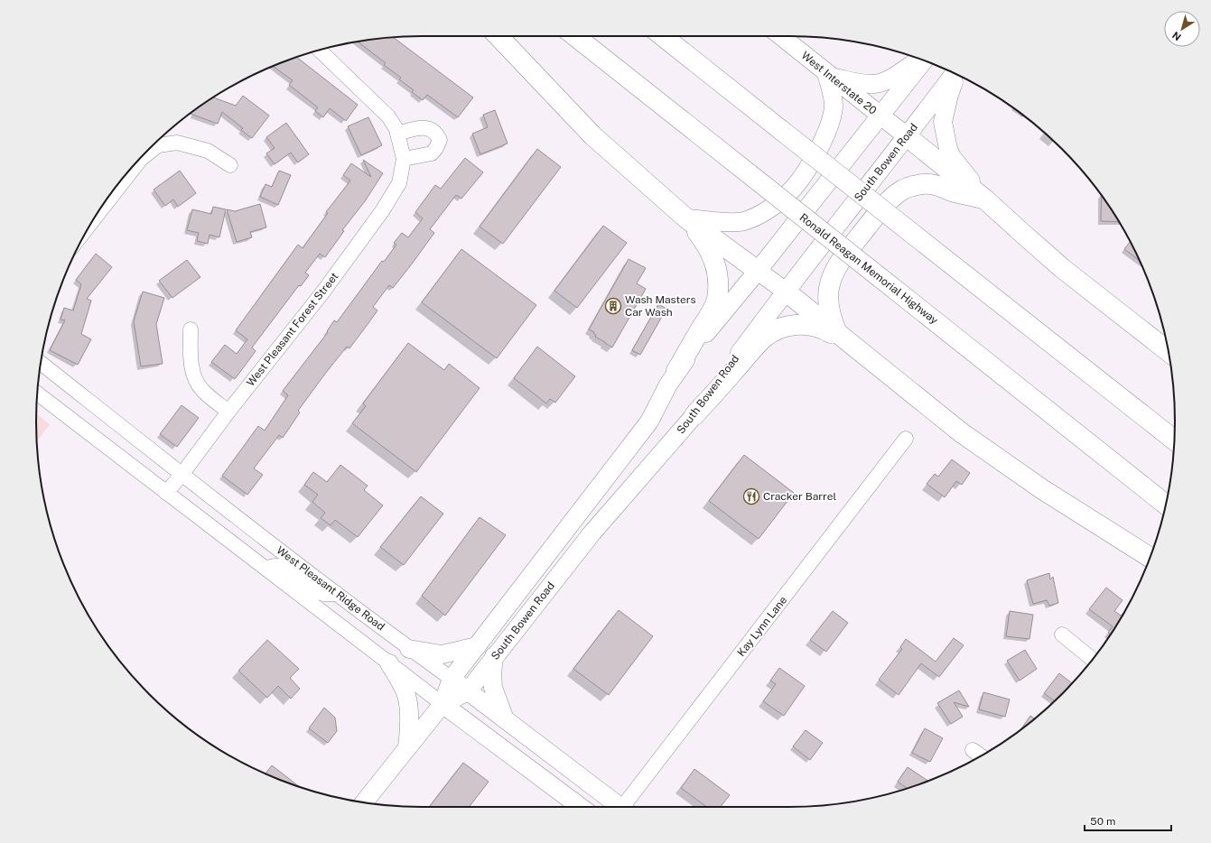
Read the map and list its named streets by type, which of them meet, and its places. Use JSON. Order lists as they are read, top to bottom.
{
  "streets": {
    "highway": ["Ronald Reagan Memorial Highway"],
    "main road": ["West Interstate 20", "South Bowen Road", "West Pleasant Ridge Road"],
    "street": ["West Pleasant Forest Street", "Kay Lynn Lane"]
  },
  "crossings": [
    ["West Interstate 20", "South Bowen Road"],
    ["South Bowen Road", "West Pleasant Ridge Road"],
    ["West Pleasant Forest Street", "West Pleasant Ridge Road"]
  ],
  "places": {
    "building": ["Wash Masters Car Wash"],
    "restaurant": ["Cracker Barrel"]
  },
  "scale_bar": "50 m",
  "north": "bottom left"
}
